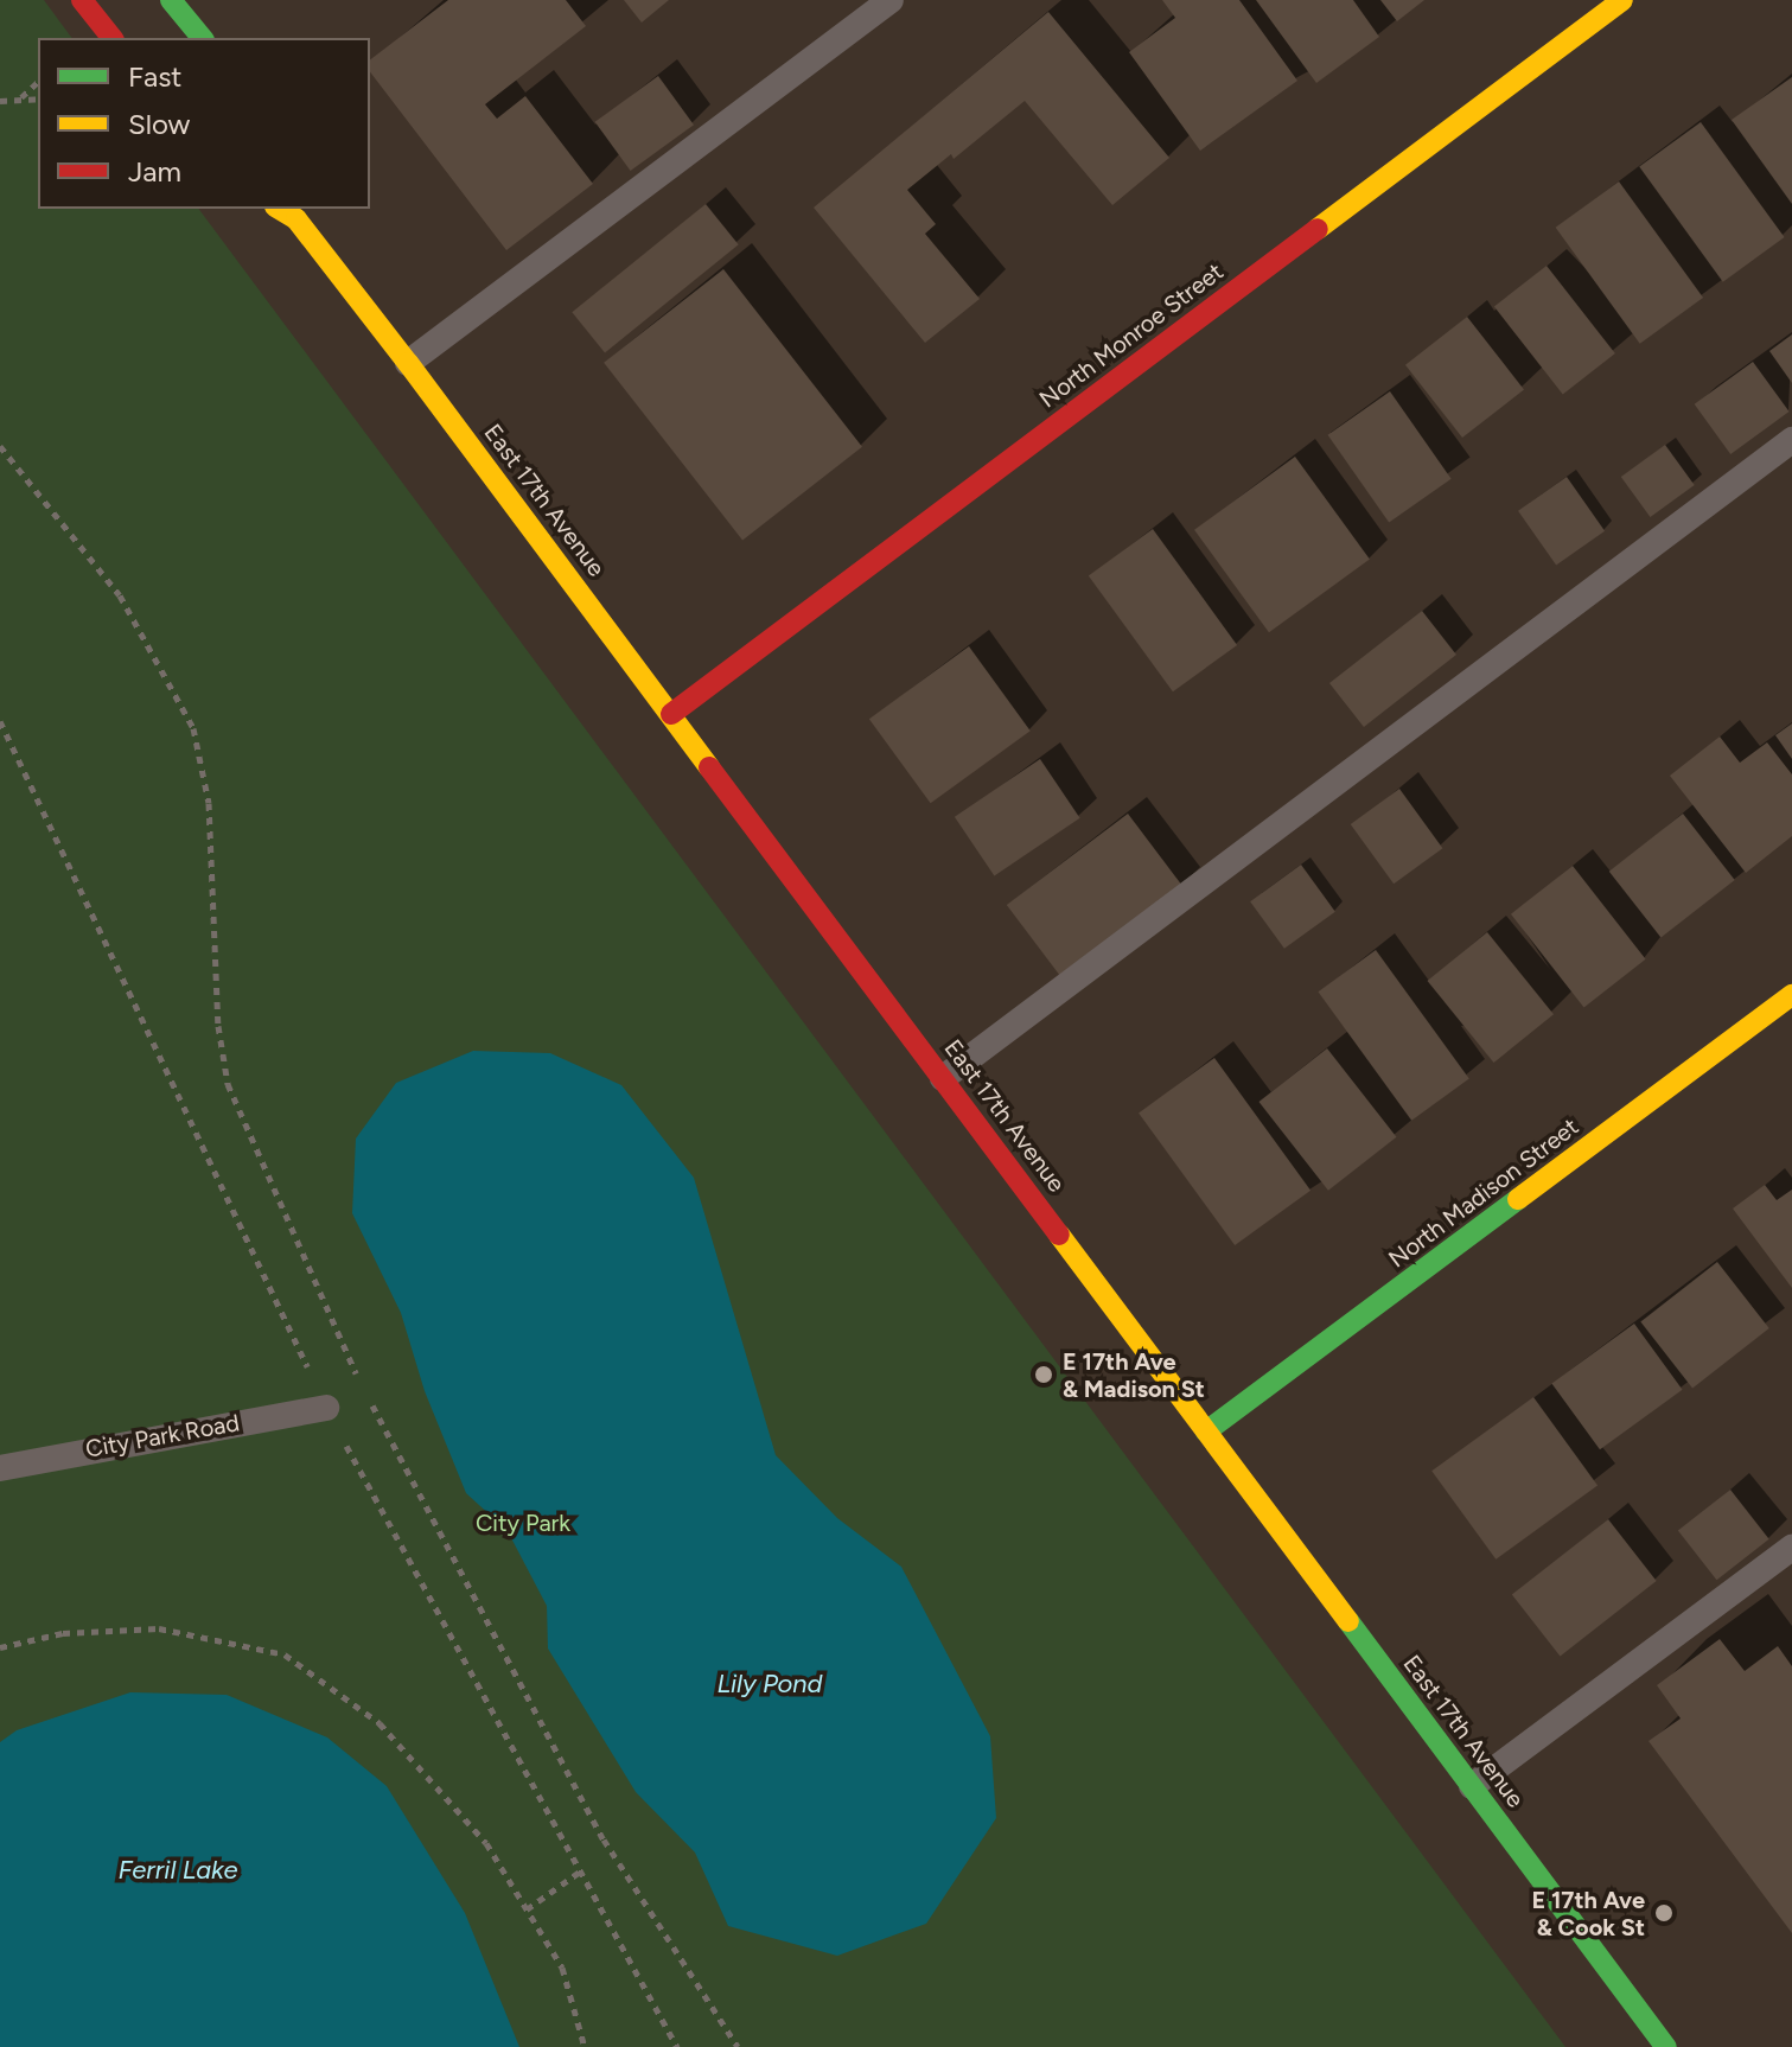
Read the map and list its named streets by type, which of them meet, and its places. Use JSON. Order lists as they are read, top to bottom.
{
  "streets": {
    "main road": ["North Monroe Street", "East 17th Avenue", "North Madison Street"],
    "lane": ["City Park Road"]
  },
  "crossings": [
    ["North Monroe Street", "East 17th Avenue"],
    ["East 17th Avenue", "North Madison Street"]
  ],
  "water": ["Lily Pond", "Ferril Lake"],
  "parks": ["City Park"],
  "places": ["E 17th Ave & Madison St", "E 17th Ave & Cook St"],
  "legend": ["Fast", "Slow", "Jam"]
}
